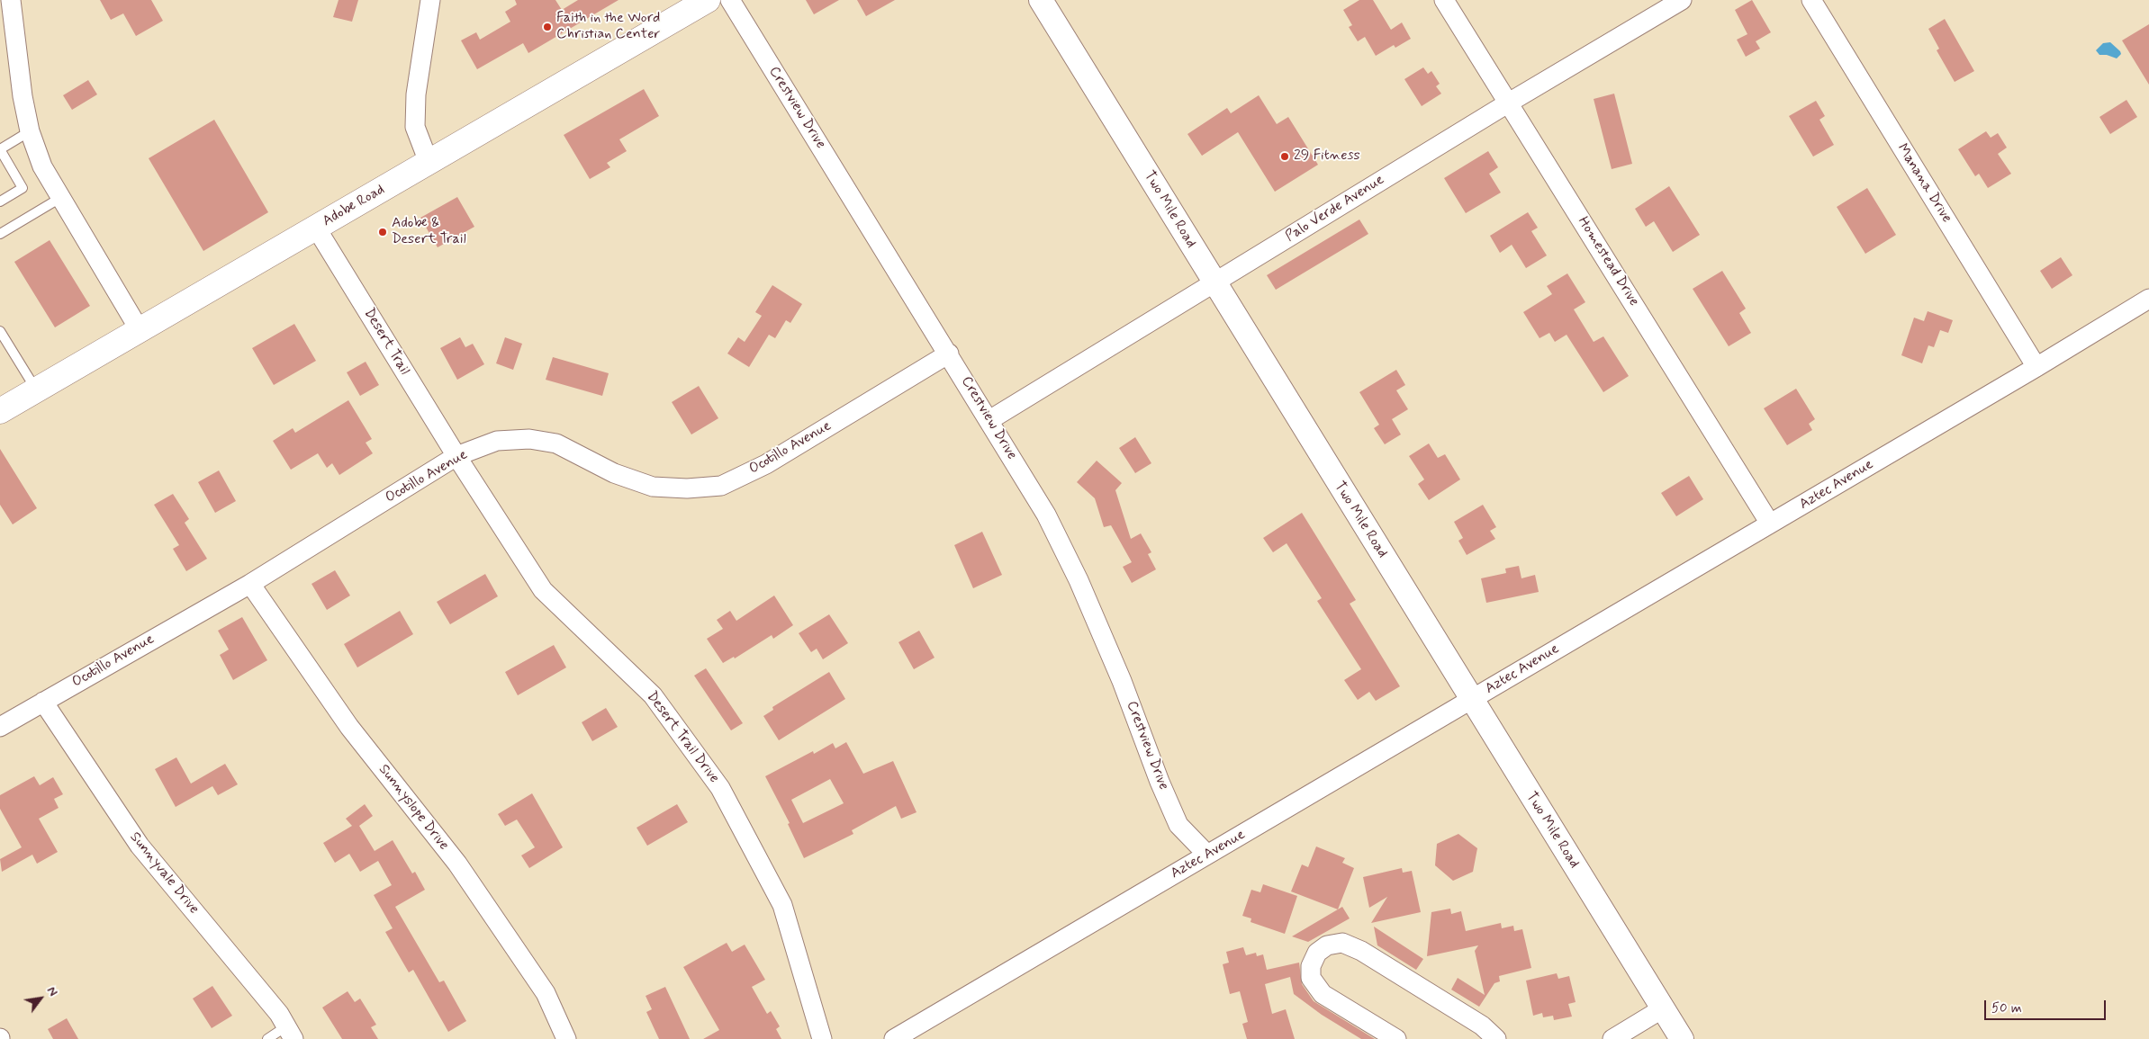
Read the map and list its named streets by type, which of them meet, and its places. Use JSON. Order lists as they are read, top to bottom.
{
  "streets": {
    "main road": ["Adobe Road"],
    "street": [
      "Crestview Drive",
      "Manana Drive",
      "Palo Verde Avenue",
      "Two Mile Road",
      "Homestead Drive",
      "Desert Trail",
      "Ocotillo Avenue",
      "Aztec Avenue",
      "Desert Trail Drive",
      "Sunnyslope Drive",
      "Sunnyvale Drive"
    ]
  },
  "crossings": [
    ["Crestview Drive", "Palo Verde Avenue"],
    ["Crestview Drive", "Ocotillo Avenue"],
    ["Crestview Drive", "Aztec Avenue"],
    ["Manana Drive", "Aztec Avenue"],
    ["Adobe Road", "Desert Trail"],
    ["Palo Verde Avenue", "Two Mile Road"],
    ["Palo Verde Avenue", "Homestead Drive"],
    ["Two Mile Road", "Aztec Avenue"],
    ["Homestead Drive", "Aztec Avenue"],
    ["Desert Trail", "Ocotillo Avenue"],
    ["Desert Trail", "Desert Trail Drive"],
    ["Ocotillo Avenue", "Desert Trail Drive"],
    ["Ocotillo Avenue", "Sunnyslope Drive"],
    ["Ocotillo Avenue", "Sunnyvale Drive"]
  ],
  "places": ["Faith in the Word Christian Center", "29 Fitness", "Adobe & Desert Trail"],
  "scale_bar": "50 m",
  "north": "top right"
}
